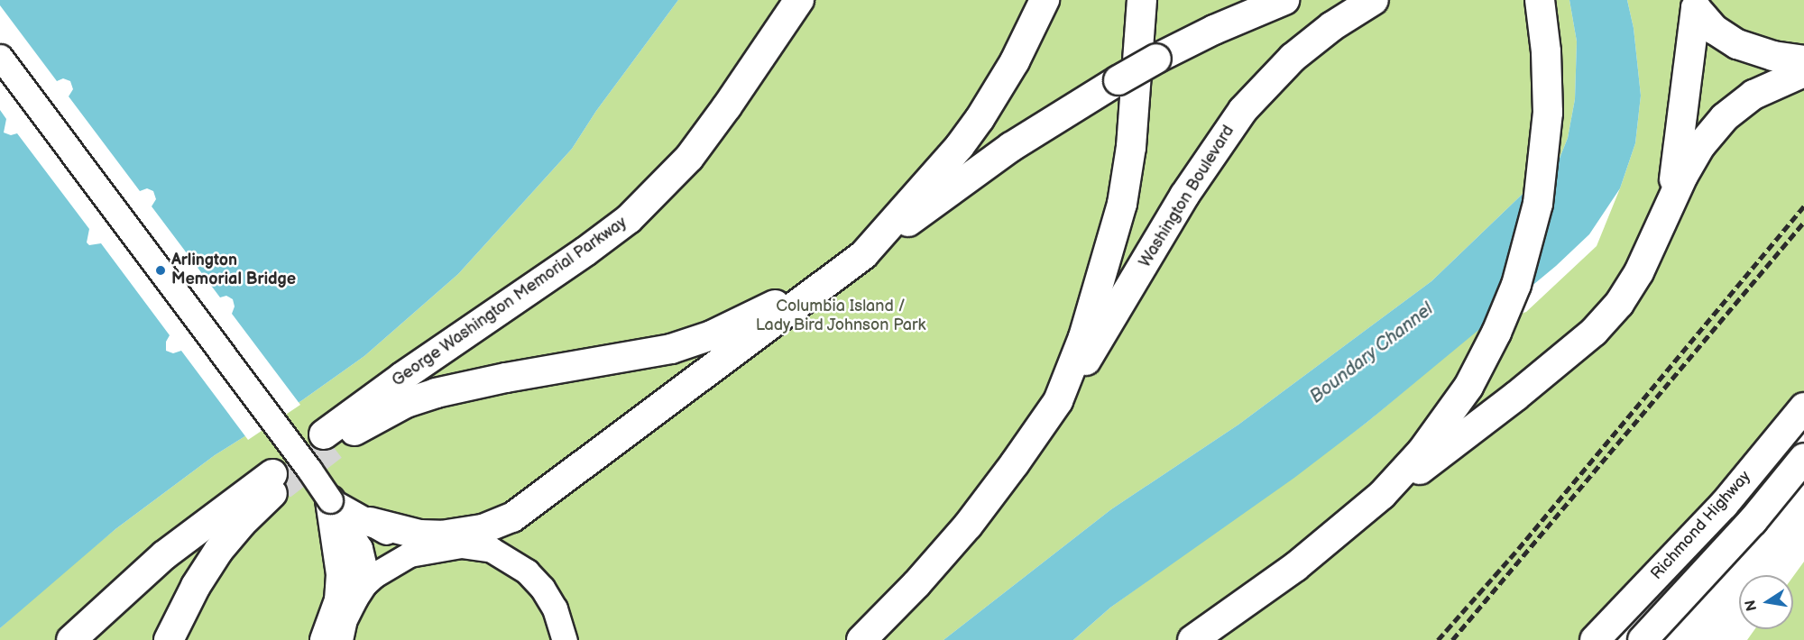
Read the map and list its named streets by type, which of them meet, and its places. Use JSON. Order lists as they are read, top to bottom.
{
  "streets": {
    "highway": ["Washington Boulevard", "George Washington Memorial Parkway", "Richmond Highway"]
  },
  "water": ["Boundary Channel"],
  "parks": ["Columbia Island / Lady Bird Johnson Park"],
  "places": ["Arlington Memorial Bridge"],
  "north": "left"
}
